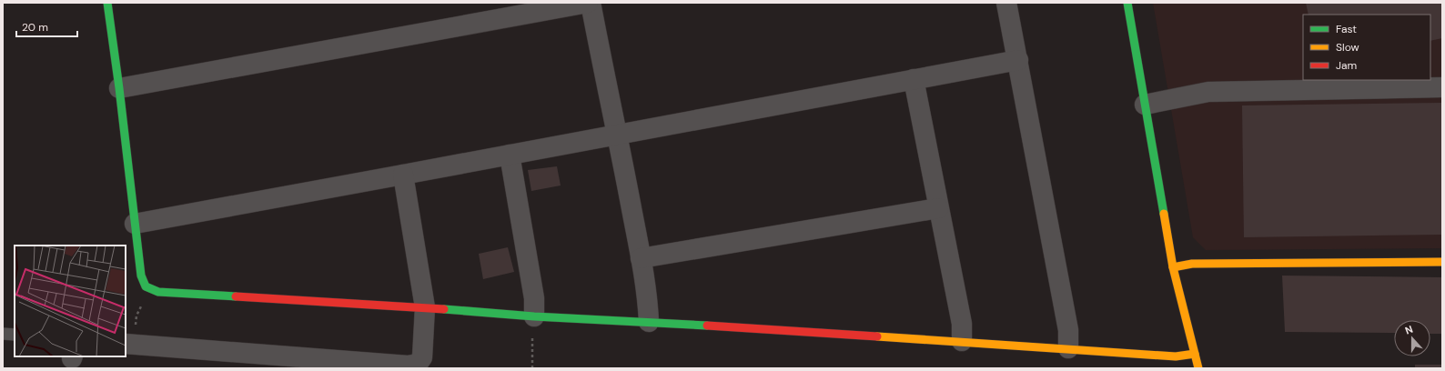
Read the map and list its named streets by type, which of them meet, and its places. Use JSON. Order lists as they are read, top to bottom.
{
  "legend": ["Fast", "Slow", "Jam"],
  "scale_bar": "20 m",
  "north": "top"
}
